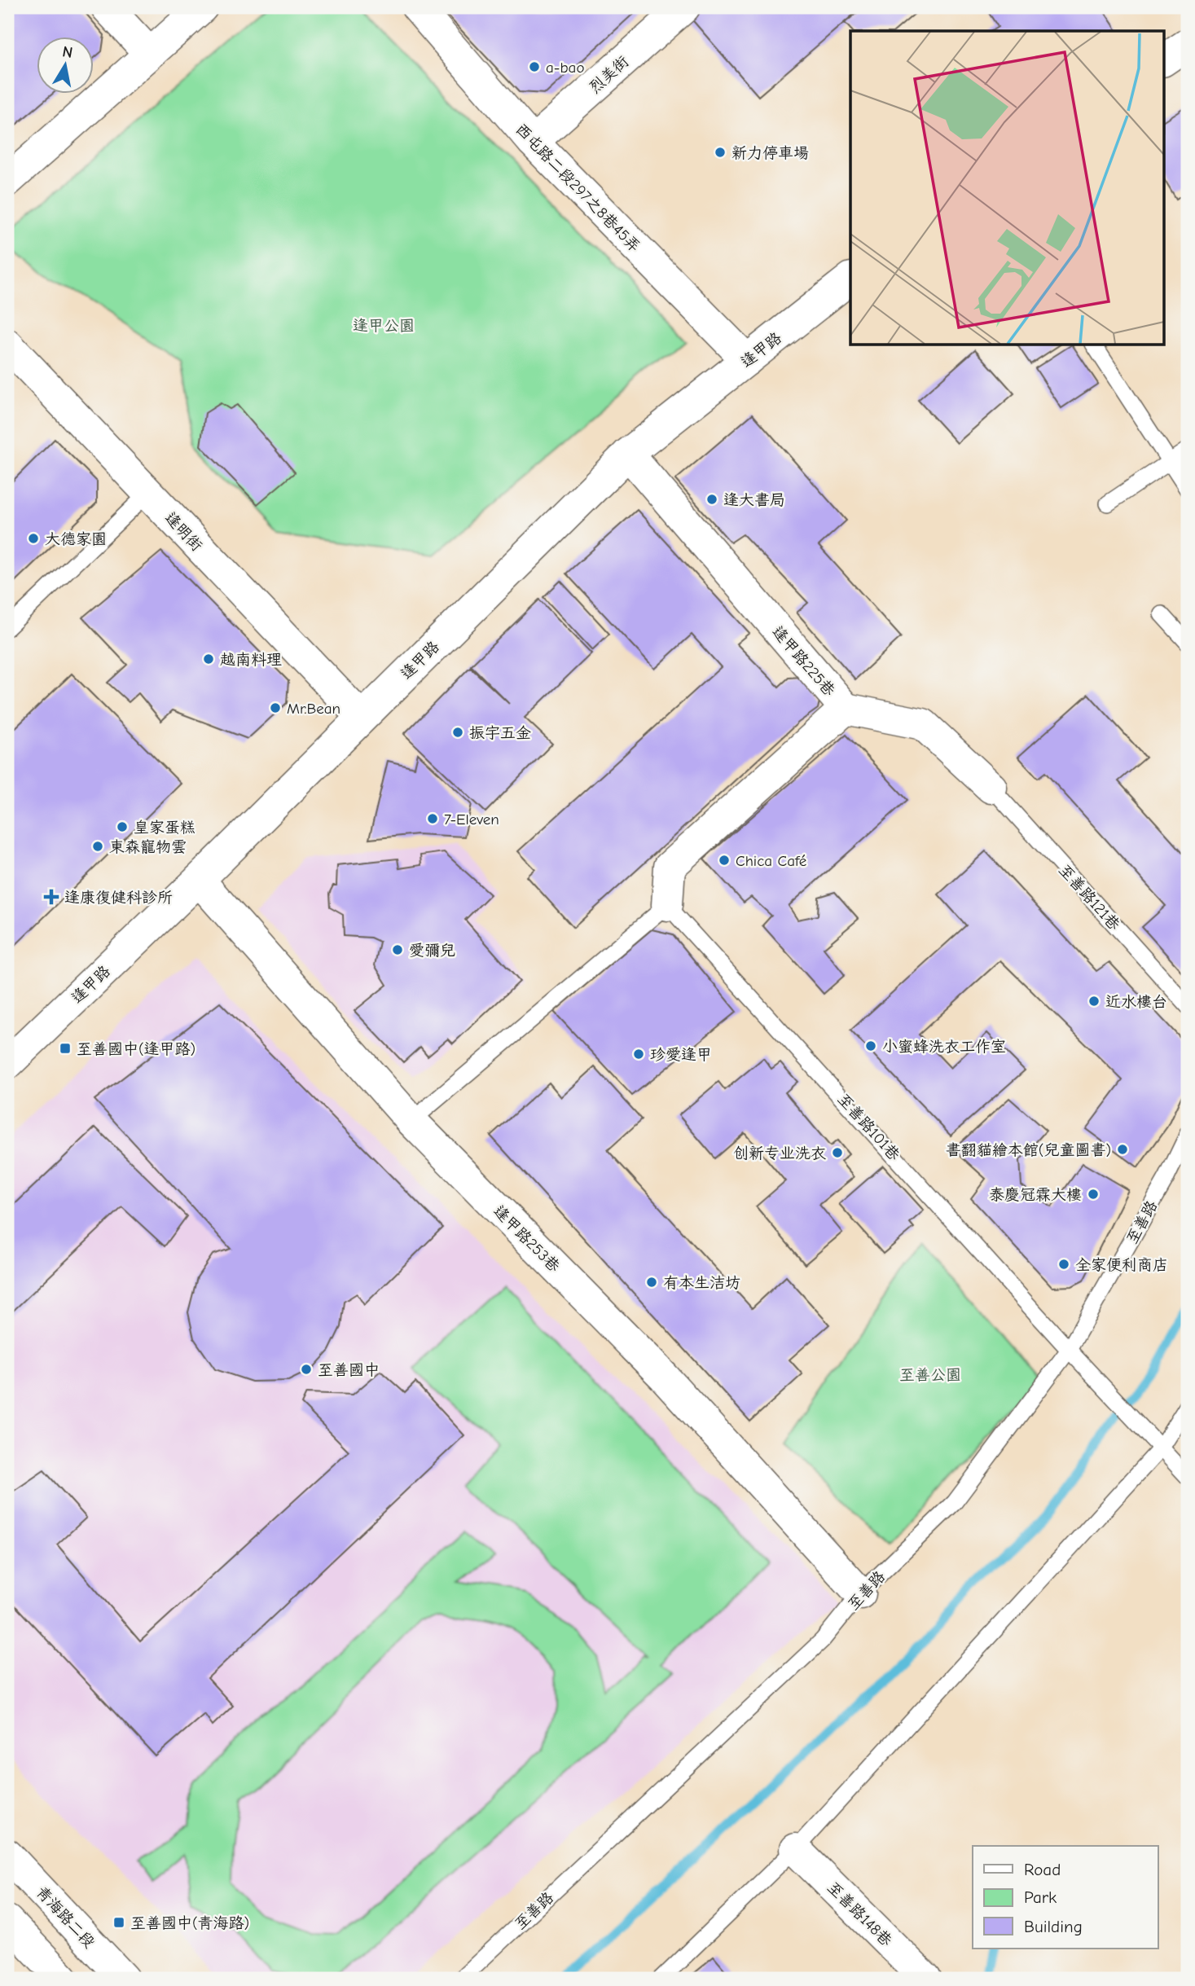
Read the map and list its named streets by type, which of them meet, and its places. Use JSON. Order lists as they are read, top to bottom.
{
  "streets": {
    "street": [
      "烈美街",
      "西屯路二段297之8巷45弄",
      "逢甲路",
      "逢明街",
      "逢甲路225巷",
      "逢甲路253巷",
      "至善路148巷",
      "青海路二段"
    ],
    "lane": ["至善路121巷", "至善路101巷", "至善路"]
  },
  "crossings": [
    ["烈美街", "西屯路二段297之8巷45弄"],
    ["西屯路二段297之8巷45弄", "逢甲路"],
    ["逢甲路", "逢明街"],
    ["逢甲路", "逢甲路225巷"],
    ["逢甲路", "逢甲路253巷"],
    ["逢甲路225巷", "至善路101巷"],
    ["至善路101巷", "至善路"],
    ["至善路", "逢甲路253巷"]
  ],
  "parks": ["逢甲公園", "至善公園"],
  "places": {
    "other": [
      "a-bao",
      "新力停車場",
      "逢大書局",
      "大德家園",
      "越南料理",
      "Mr.Bean",
      "振宇五金",
      "7-Eleven",
      "皇家蛋糕",
      "東森寵物雲",
      "Chica Café",
      "愛彌兒",
      "近水樓台",
      "小蜜蜂洗衣工作室",
      "珍愛逢甲",
      "書翻貓繪本館(兒童圖書)",
      "创新专业洗衣",
      "泰慶冠霖大樓",
      "全家便利商店",
      "有本生洁坊",
      "至善國中"
    ],
    "health": ["逢康復健科診所"],
    "transit": ["至善國中(逢甲路)", "至善國中(青海路)"]
  },
  "legend": ["Road", "Park", "Building"],
  "north": "top"
}
